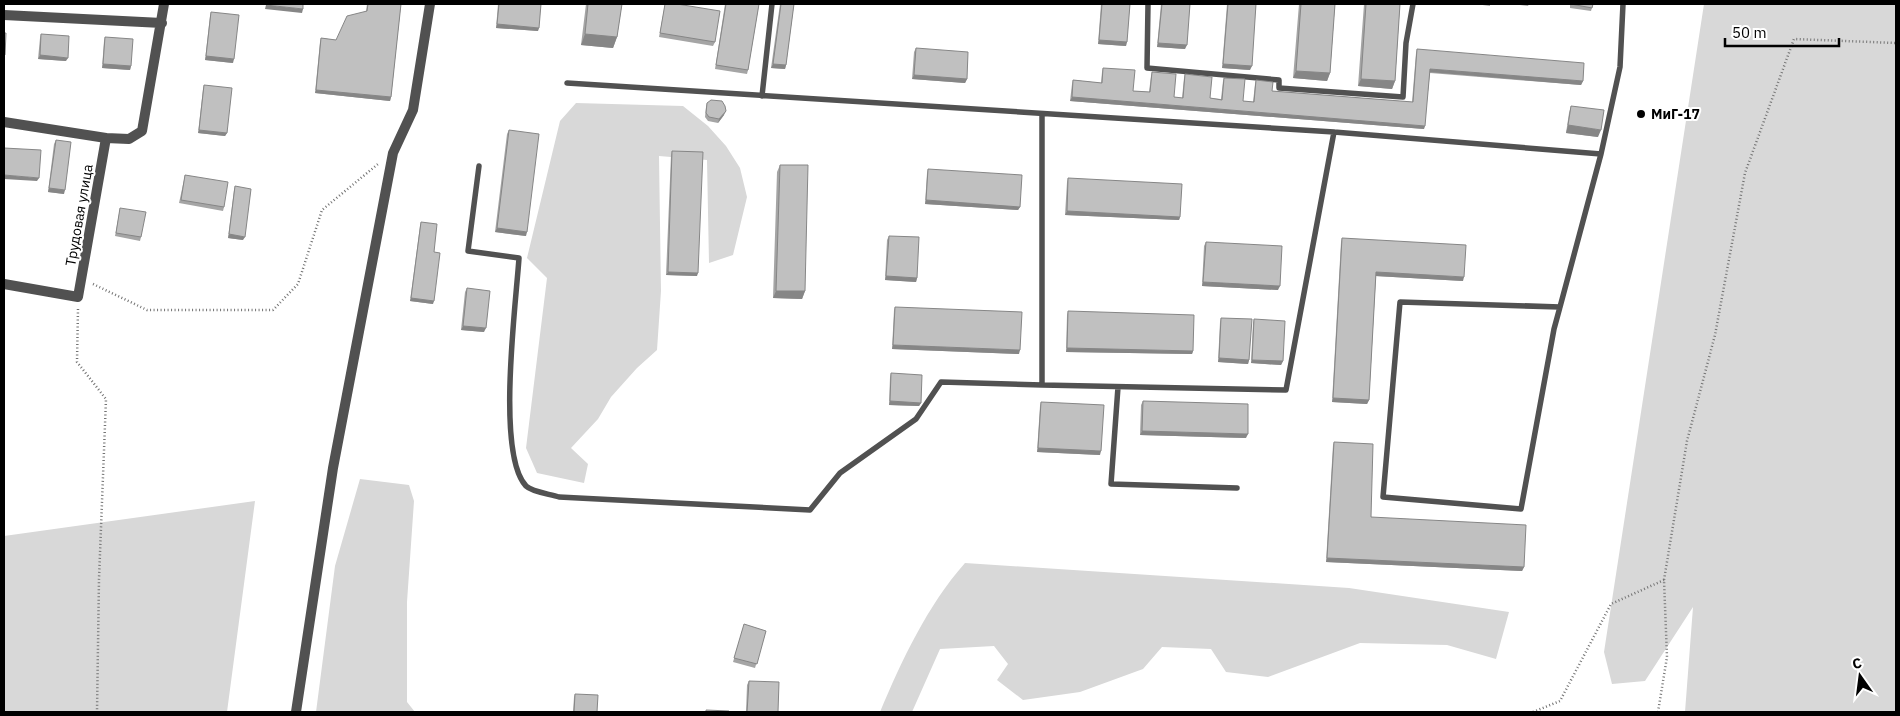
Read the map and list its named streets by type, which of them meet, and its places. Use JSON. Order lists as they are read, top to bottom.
{
  "streets": {
    "street": ["Трудовая улица"]
  },
  "places": ["МиГ-17"],
  "scale_bar": "50 m",
  "north": "top"
}
